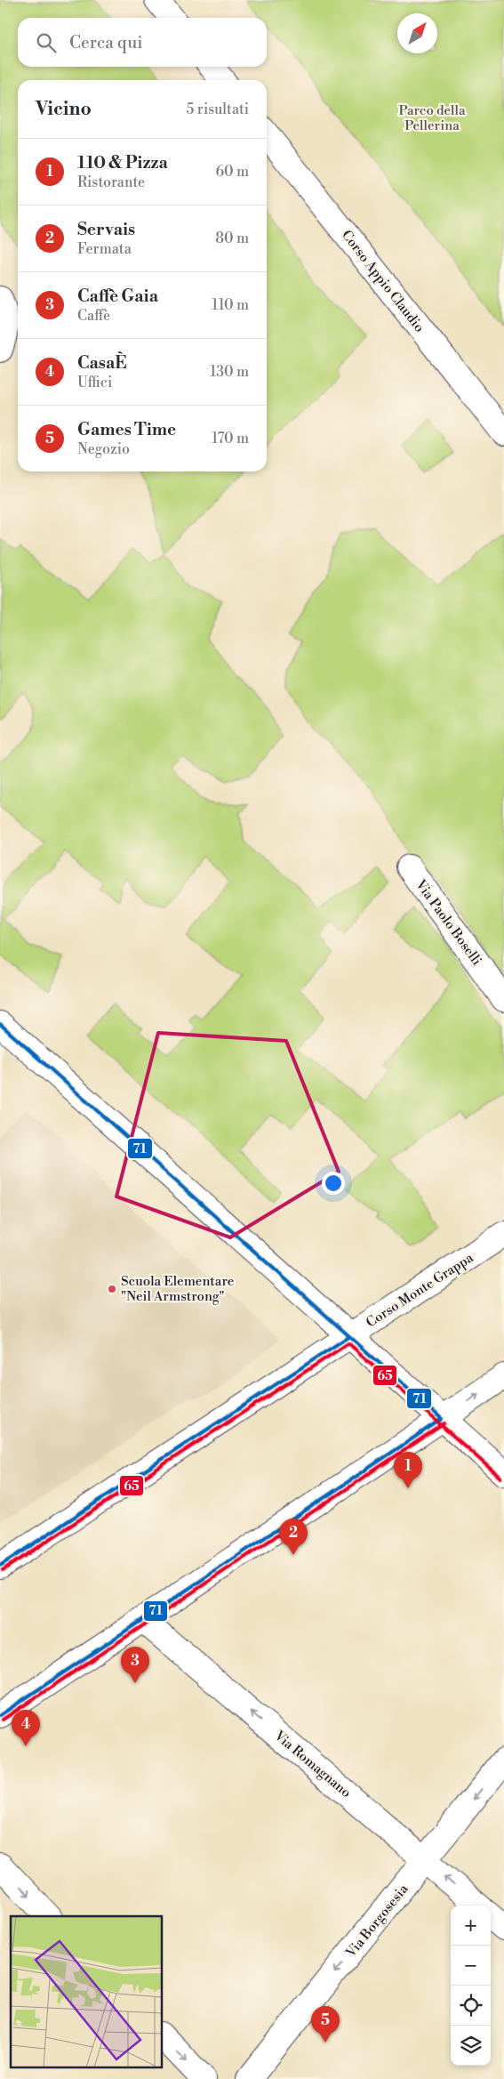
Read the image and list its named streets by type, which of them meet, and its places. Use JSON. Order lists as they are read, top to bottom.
{
  "streets": {
    "street": [
      "Corso Appio Claudio",
      "Via Paolo Boselli",
      "Corso Monte Grappa",
      "Via Romagnano",
      "Via Borgosesia"
    ]
  },
  "crossings": [
    ["Via Romagnano", "Via Borgosesia"]
  ],
  "one_way": ["Via Romagnano", "Via Borgosesia"],
  "parks": ["Parco della Pellerina"],
  "places": ["Scuola Elementare \"Neil Armstrong\""],
  "lines": ["transit line 71", "transit line 65"],
  "north": "top right",
  "page": {
    "search": "Cerca qui",
    "heading": ["Vicino", "5 risultati"],
    "list": [
      {
        "mark": "1",
        "name": "110 & Pizza",
        "note": "Ristorante",
        "value": "60 m"
      },
      {
        "mark": "2",
        "name": "Servais",
        "note": "Fermata",
        "value": "80 m"
      },
      {
        "mark": "3",
        "name": "Caffè Gaia",
        "note": "Caffè",
        "value": "110 m"
      },
      {
        "mark": "4",
        "name": "CasaÈ",
        "note": "Uffici",
        "value": "130 m"
      },
      {
        "mark": "5",
        "name": "Games Time",
        "note": "Negozio",
        "value": "170 m"
      }
    ],
    "pins": [
      "1",
      "2",
      "3",
      "4",
      "5"
    ],
    "map_buttons": ["+", "−"]
  }
}
